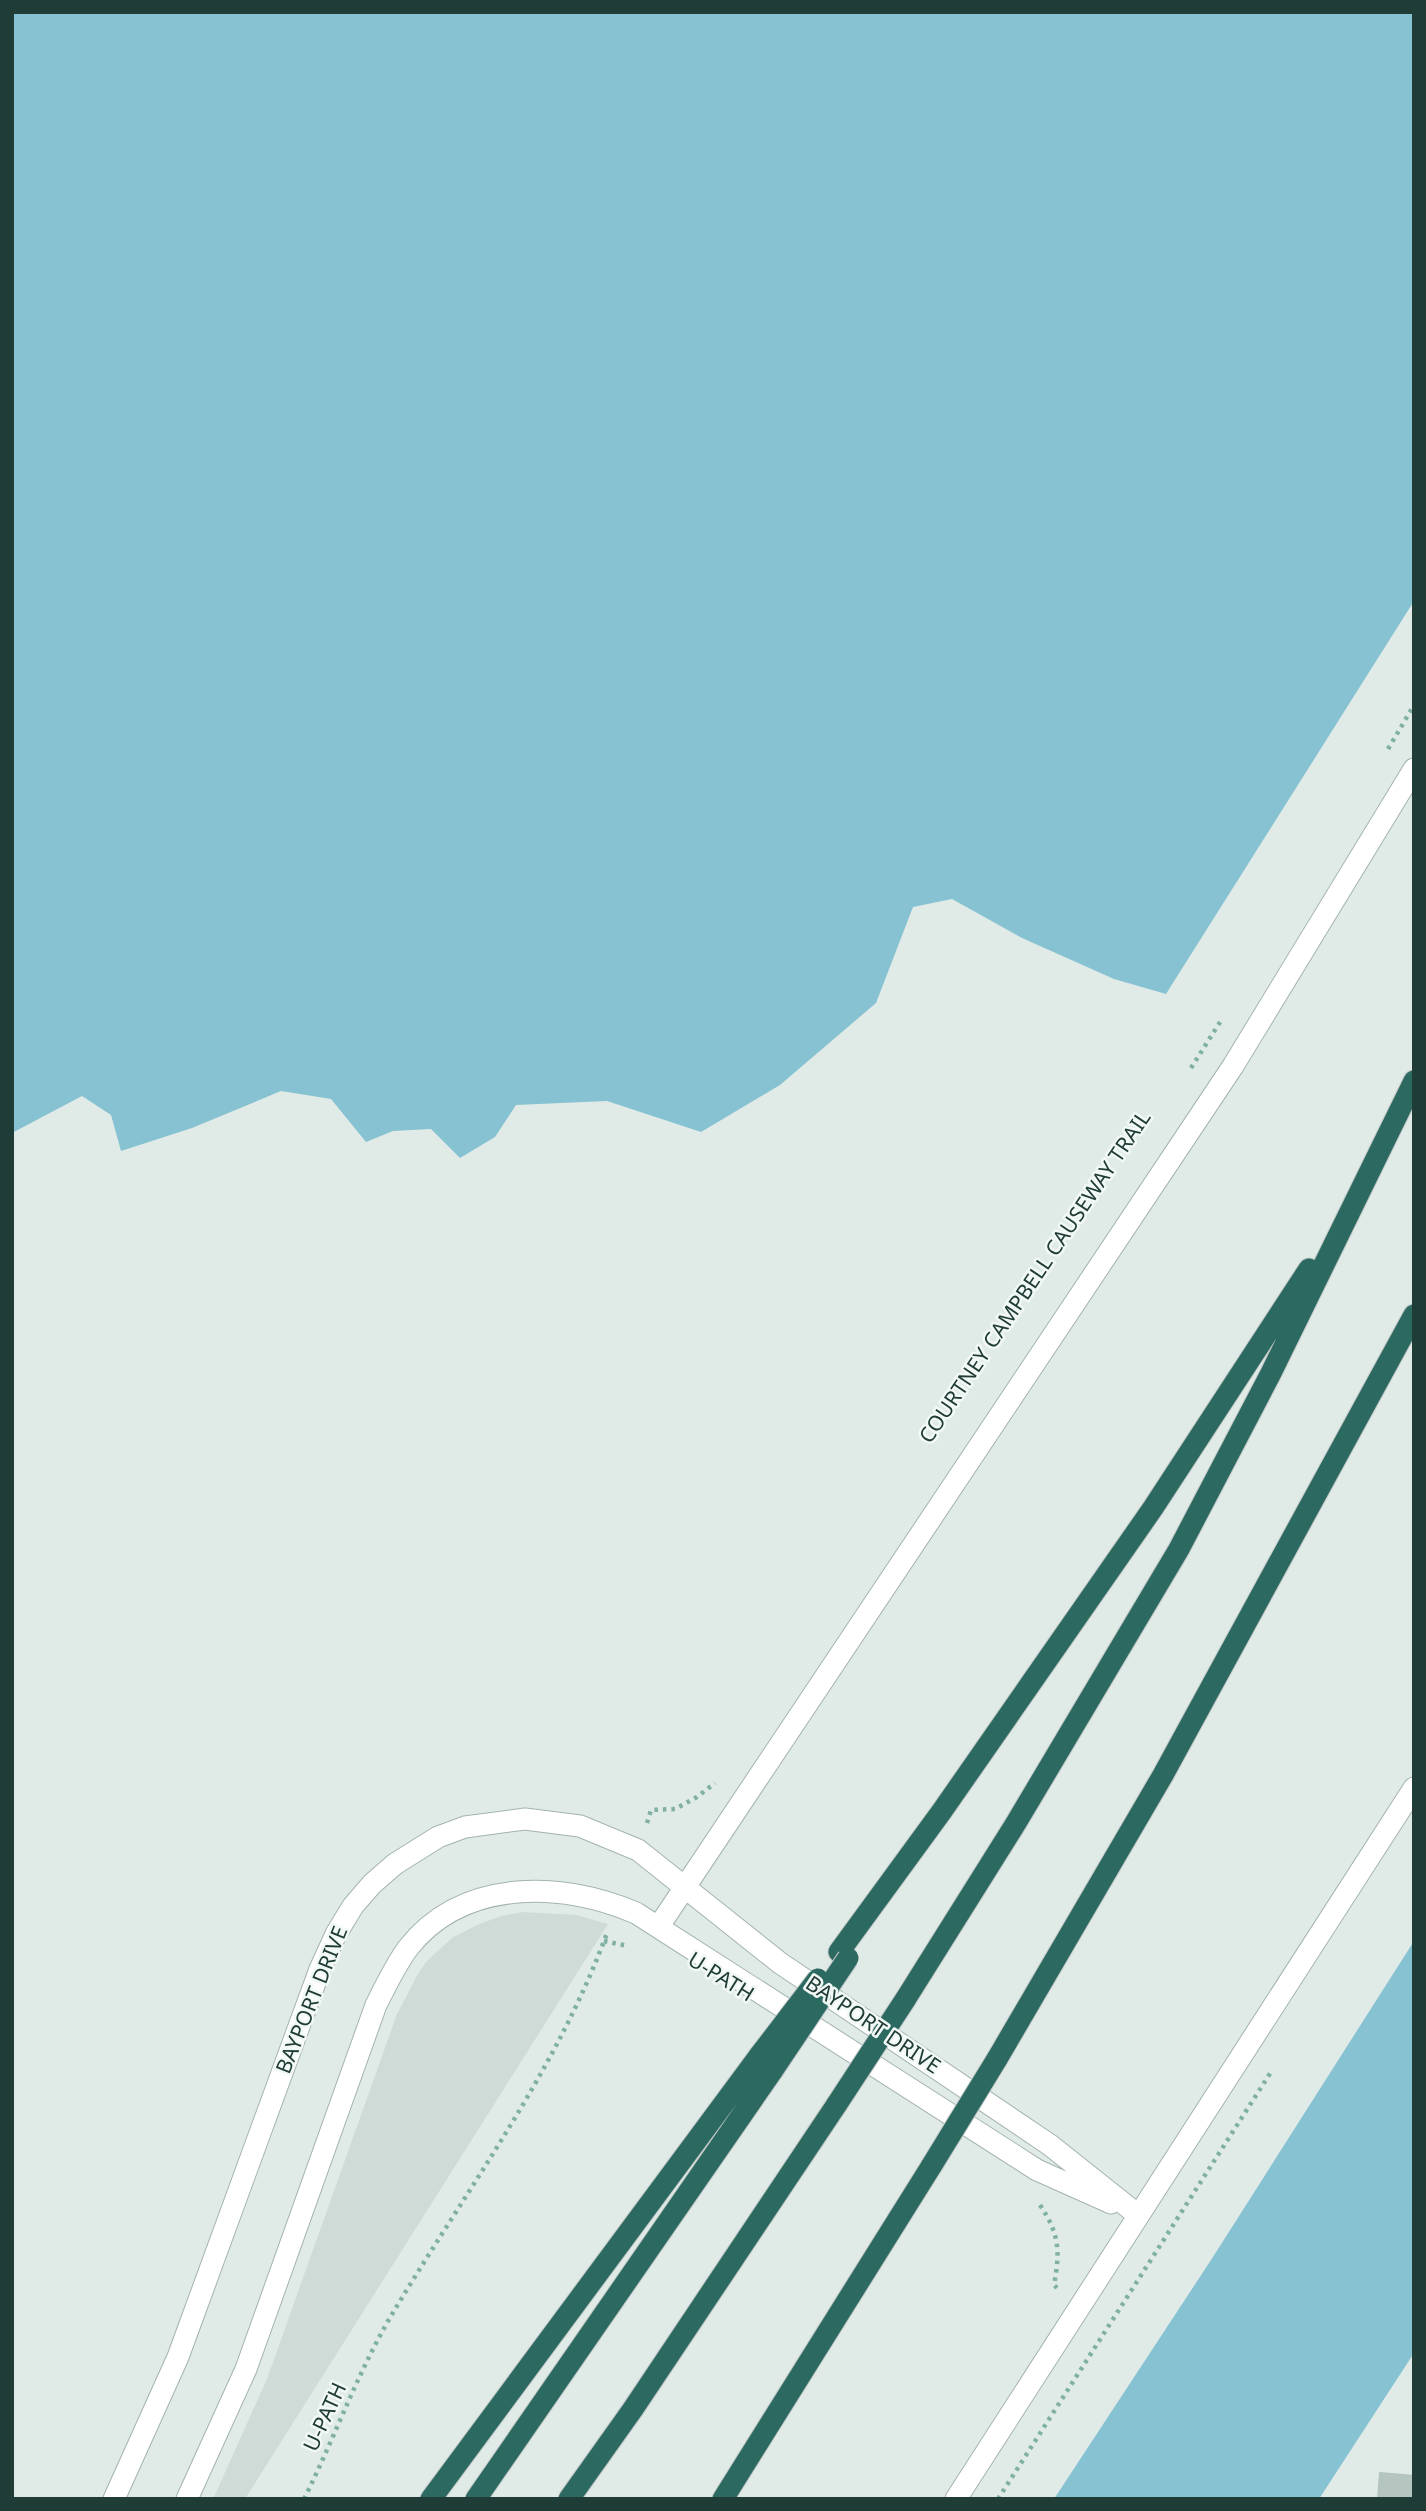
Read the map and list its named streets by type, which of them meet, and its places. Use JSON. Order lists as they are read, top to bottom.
{
  "streets": {
    "street": ["BAYPORT DRIVE"],
    "path": ["U-PATH"]
  }
}
